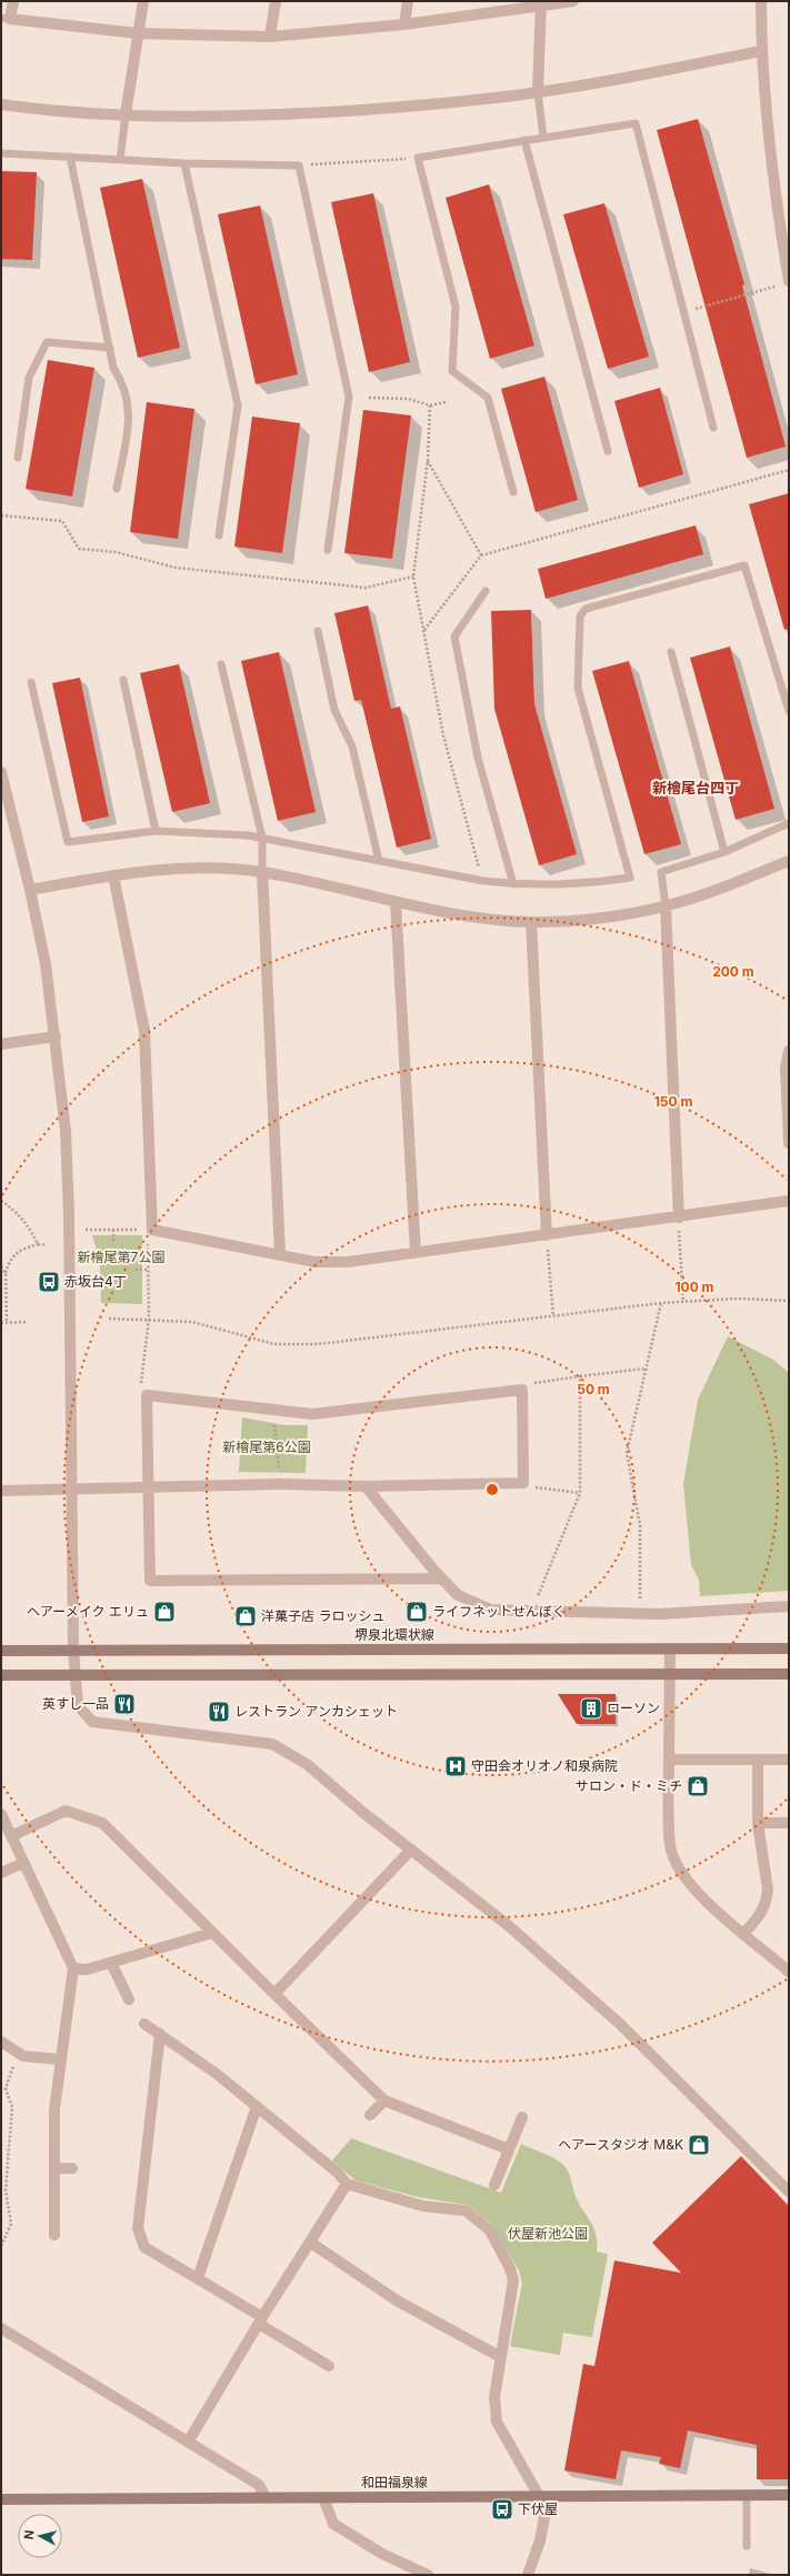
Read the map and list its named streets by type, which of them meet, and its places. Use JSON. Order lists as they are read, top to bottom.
{
  "streets": {
    "main road": ["堺泉北環状線", "和田福泉線"]
  },
  "districts": ["新檜尾台四丁"],
  "parks": ["新檜尾第7公園", "新檜尾第6公園", "伏屋新池公園"],
  "places": {
    "bus stop": ["赤坂台4丁", "下伏屋"],
    "shop": [
      "ヘアーメイク エリュ",
      "ライフネットせんぼく",
      "洋菓子店 ラロッシュ",
      "サロン・ド・ミチ",
      "ヘアースタジオ M&K"
    ],
    "restaurant": ["英すし一品", "レストラン アンカシェット"],
    "building": ["ローソン"],
    "hospital": ["守田会オリオノ和泉病院"]
  },
  "north": "left",
  "rings": [
    "200 m",
    "150 m",
    "100 m",
    "50 m"
  ]
}
